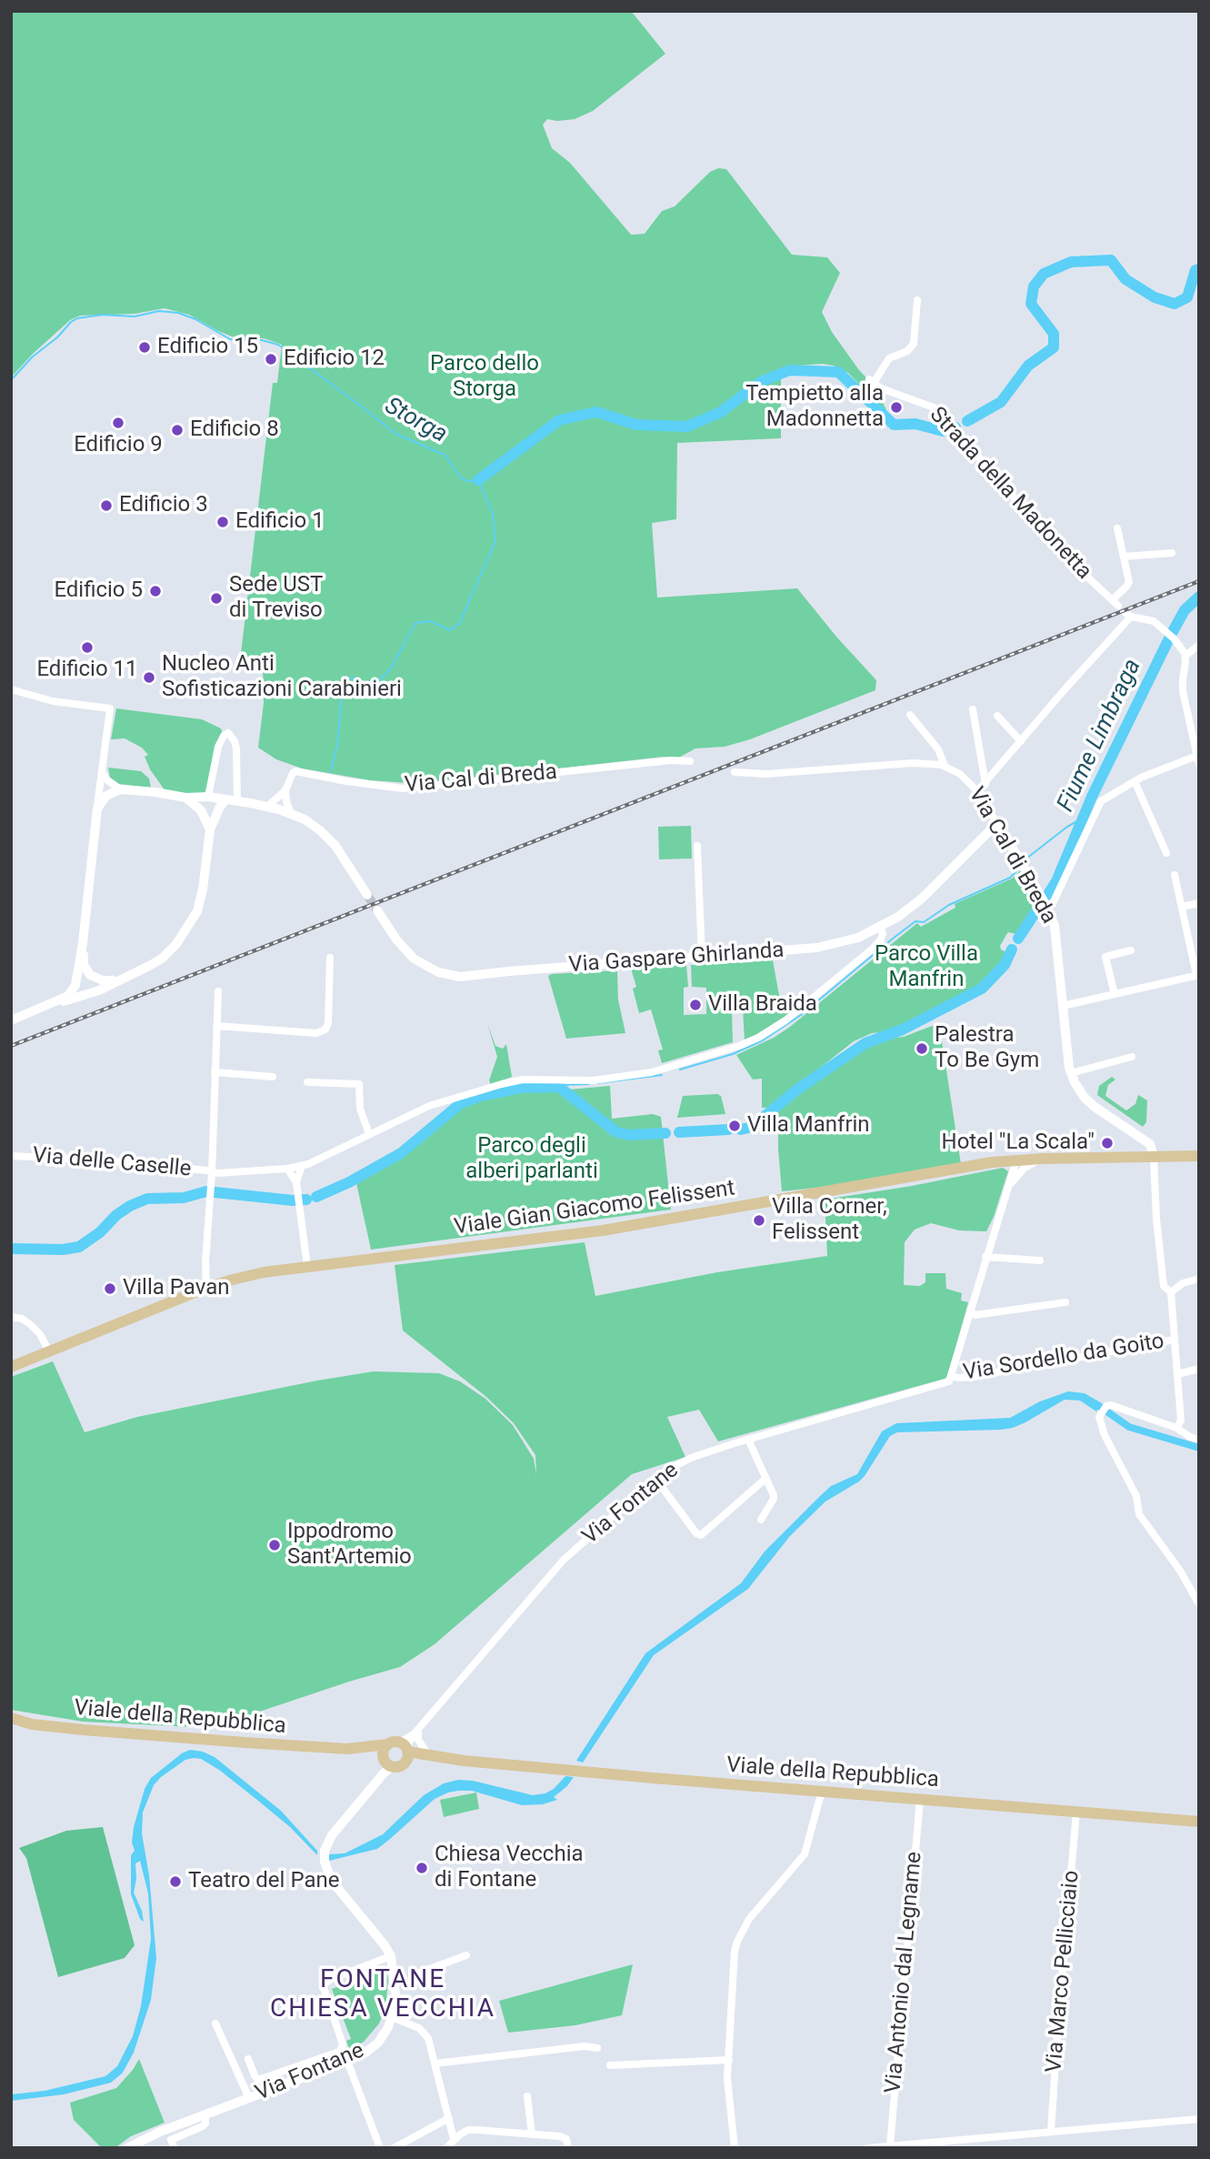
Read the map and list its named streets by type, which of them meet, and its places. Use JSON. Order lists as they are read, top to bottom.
{
  "streets": {
    "main road": ["Viale Gian Giacomo Felissent", "Viale della Repubblica"],
    "street": [
      "Strada della Madonetta",
      "Via Cal di Breda",
      "Via Gaspare Ghirlanda",
      "Via delle Caselle",
      "Via Sordello da Goito",
      "Via Fontane",
      "Via Marco Pellicciaio",
      "Via Antonio dal Legname"
    ]
  },
  "crossings": [
    ["Via Cal di Breda", "Via Gaspare Ghirlanda"],
    ["Via Cal di Breda", "Viale Gian Giacomo Felissent"],
    ["Via Gaspare Ghirlanda", "Via delle Caselle"],
    ["Via Sordello da Goito", "Via Fontane"],
    ["Via Fontane", "Viale della Repubblica"],
    ["Viale della Repubblica", "Via Marco Pellicciaio"],
    ["Viale della Repubblica", "Via Antonio dal Legname"]
  ],
  "districts": ["FONTANE CHIESA VECCHIA"],
  "water": ["Storga", "Fiume Limbraga"],
  "parks": ["Parco dello Storga", "Parco Villa Manfrin", "Parco degli alberi parlanti"],
  "places": [
    "Edificio 15",
    "Edificio 12",
    "Tempietto alla Madonnetta",
    "Edificio 9",
    "Edificio 8",
    "Edificio 3",
    "Edificio 1",
    "Edificio 5",
    "Sede UST di Treviso",
    "Edificio 11",
    "Nucleo Anti Sofisticazioni Carabinieri",
    "Villa Braida",
    "Palestra To Be Gym",
    "Villa Manfrin",
    "Hotel \"La Scala\"",
    "Villa Corner, Felissent",
    "Villa Pavan",
    "Ippodromo Sant'Artemio",
    "Chiesa Vecchia di Fontane",
    "Teatro del Pane"
  ]
}
